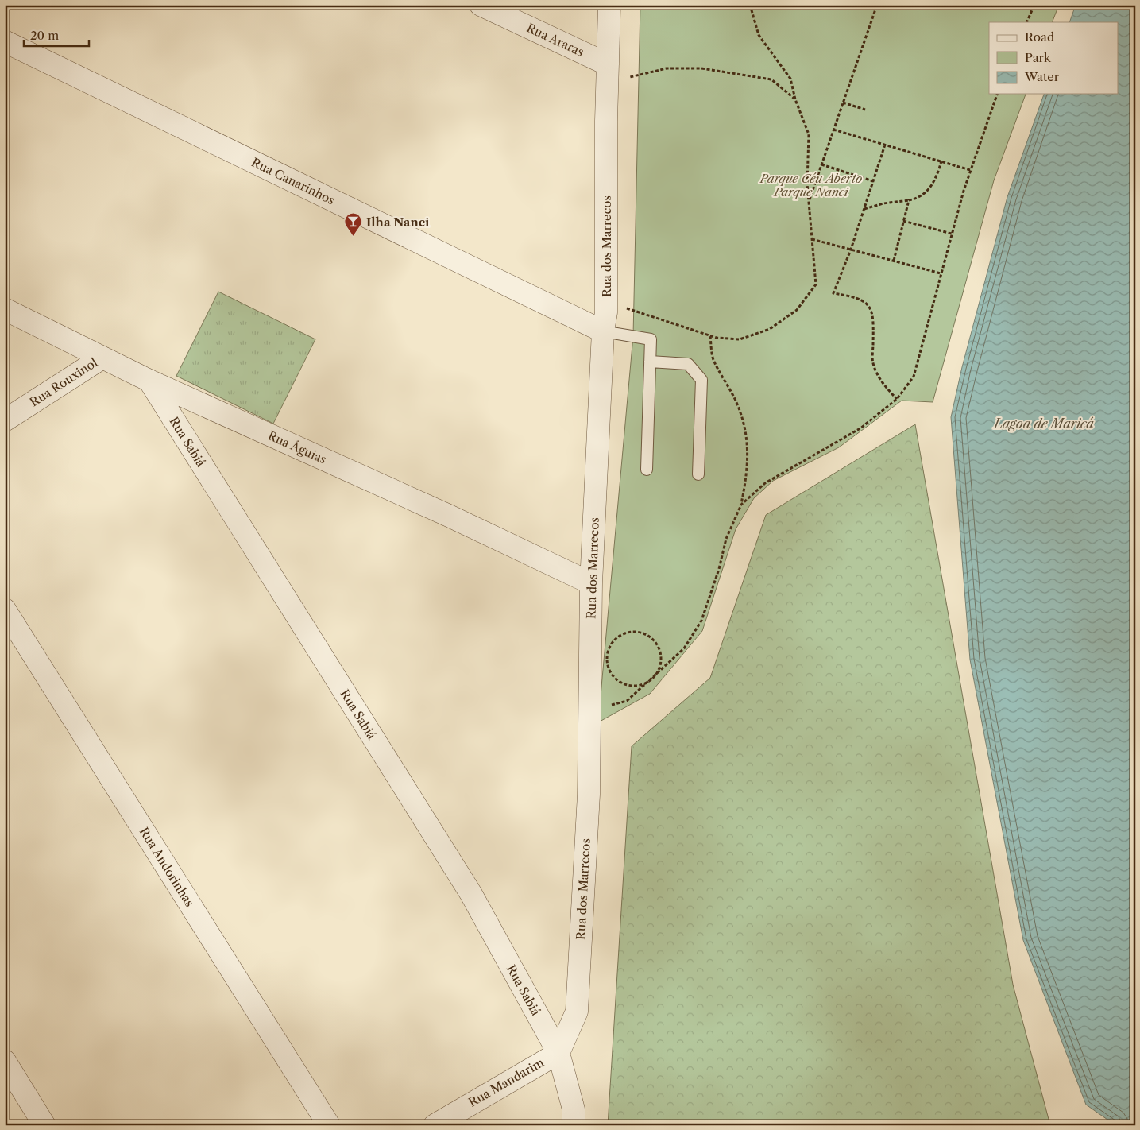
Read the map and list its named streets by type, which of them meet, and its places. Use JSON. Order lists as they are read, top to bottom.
{
  "streets": {
    "street": [
      "Rua Araras",
      "Rua Canarinhos",
      "Rua dos Marrecos",
      "Rua Rouxinol",
      "Rua Sabiá",
      "Rua Águias",
      "Rua Andorinhas",
      "Rua Mandarim"
    ]
  },
  "crossings": [
    ["Rua Araras", "Rua dos Marrecos"],
    ["Rua Canarinhos", "Rua dos Marrecos"],
    ["Rua dos Marrecos", "Rua Sabiá"],
    ["Rua dos Marrecos", "Rua Águias"],
    ["Rua dos Marrecos", "Rua Mandarim"],
    ["Rua Rouxinol", "Rua Águias"],
    ["Rua Sabiá", "Rua Águias"],
    ["Rua Sabiá", "Rua Mandarim"]
  ],
  "water": ["Lagoa de Maricá"],
  "parks": ["Parque Céu Aberto Parque Nanci"],
  "places": {
    "bar": ["Ilha Nanci"]
  },
  "legend": ["Road", "Park", "Water"],
  "scale_bar": "20 m"
}
